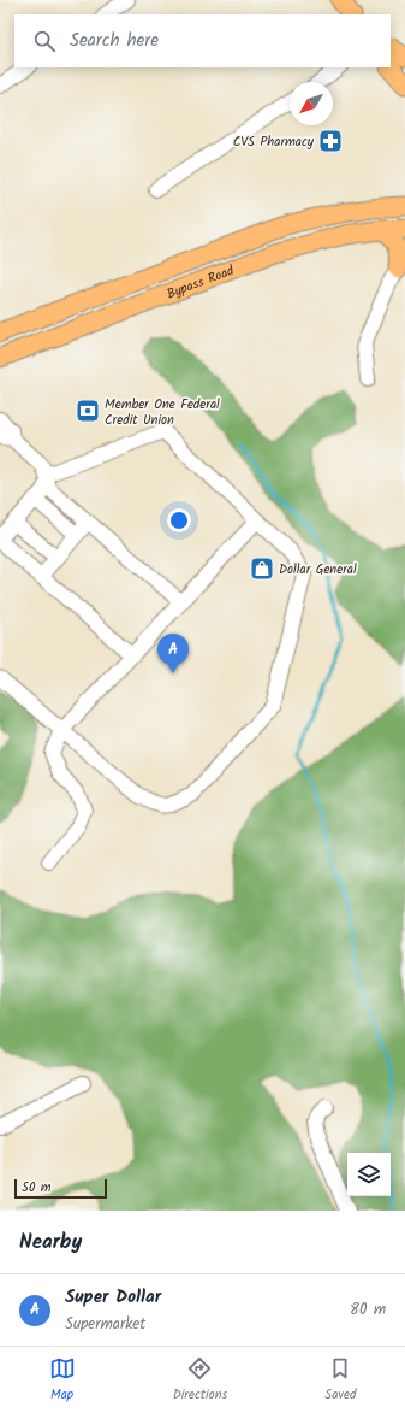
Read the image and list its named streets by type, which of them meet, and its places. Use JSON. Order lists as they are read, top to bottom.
{
  "streets": {
    "main road": ["Bypass Road"]
  },
  "places": {
    "pharmacy": ["CVS Pharmacy"],
    "bank": ["Member One Federal Credit Union"],
    "shop": ["Dollar General"]
  },
  "scale_bar": "50 m",
  "north": "bottom left",
  "page": {
    "search": "Search here",
    "pins": "A",
    "scale": "50 m",
    "heading": "Nearby",
    "list": [
      {
        "mark": "A",
        "name": "Super Dollar",
        "note": "Supermarket",
        "value": "80 m"
      }
    ],
    "nav": ["Map", "Directions", "Saved"]
  }
}
